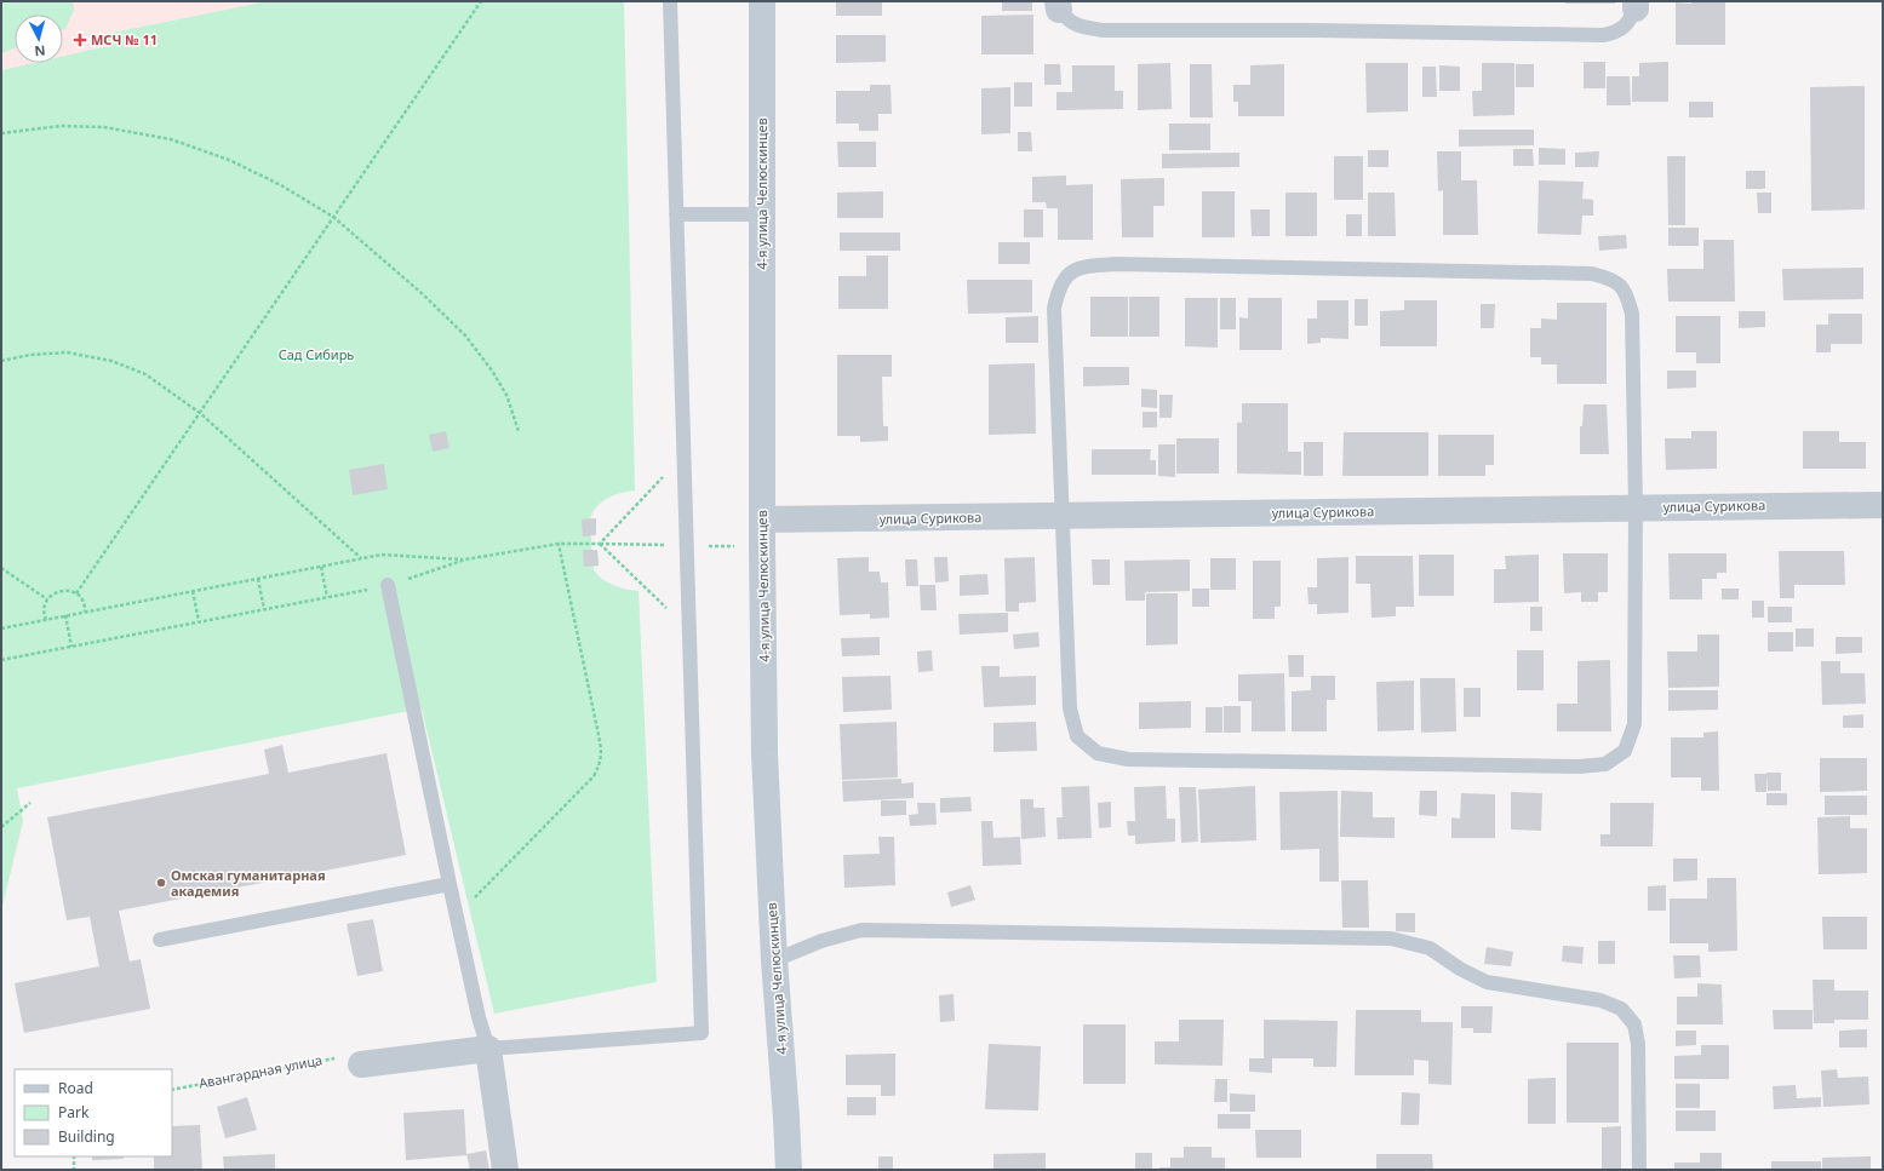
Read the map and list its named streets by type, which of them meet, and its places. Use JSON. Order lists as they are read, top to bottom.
{
  "streets": {
    "main road": ["4-я улица Челюскинцев"],
    "street": ["улица Сурикова"],
    "path": ["Авангардная улица"]
  },
  "crossings": [
    ["4-я улица Челюскинцев", "улица Сурикова"]
  ],
  "parks": ["Сад Сибирь"],
  "places": {
    "health": ["МСЧ № 11"],
    "other": ["Омская гуманитарная академия"]
  },
  "legend": ["Road", "Park", "Building"],
  "north": "bottom"
}
